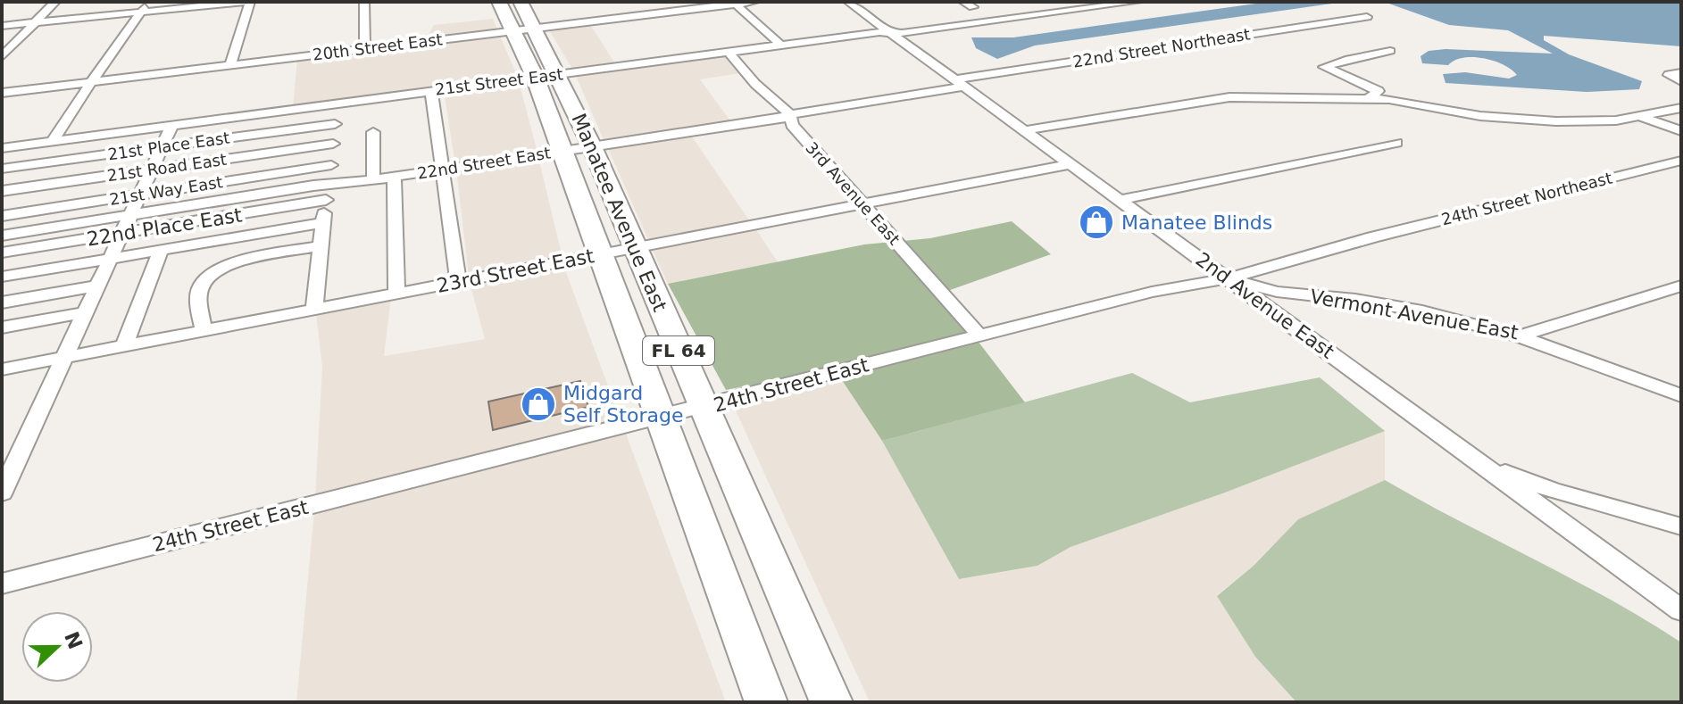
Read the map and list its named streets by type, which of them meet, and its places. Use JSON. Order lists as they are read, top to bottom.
{
  "streets": {
    "main road": ["Manatee Avenue East", "FL 64"],
    "street": [
      "20th Street East",
      "22nd Street Northeast",
      "21st Street East",
      "21st Place East",
      "22nd Street East",
      "21st Road East",
      "21st Way East",
      "3rd Avenue East",
      "24th Street Northeast",
      "22nd Place East",
      "23rd Street East",
      "2nd Avenue East",
      "Vermont Avenue East",
      "24th Street East"
    ]
  },
  "crossings": [
    ["20th Street East", "Manatee Avenue East"],
    ["22nd Street Northeast", "22nd Street East"],
    ["22nd Street Northeast", "2nd Avenue East"],
    ["21st Street East", "3rd Avenue East"],
    ["21st Street East", "Manatee Avenue East"],
    ["21st Street East", "2nd Avenue East"],
    ["22nd Street East", "3rd Avenue East"],
    ["22nd Street East", "Manatee Avenue East"],
    ["22nd Street East", "22nd Place East"],
    ["22nd Street East", "2nd Avenue East"],
    ["3rd Avenue East", "23rd Street East"],
    ["3rd Avenue East", "24th Street East"],
    ["24th Street Northeast", "24th Street East"],
    ["Manatee Avenue East", "23rd Street East"],
    ["Manatee Avenue East", "24th Street East"],
    ["23rd Street East", "2nd Avenue East"],
    ["2nd Avenue East", "Vermont Avenue East"],
    ["2nd Avenue East", "24th Street East"],
    ["Vermont Avenue East", "24th Street East"]
  ],
  "places": {
    "shop": ["Manatee Blinds", "Midgard Self Storage"]
  },
  "north": "right"
}
